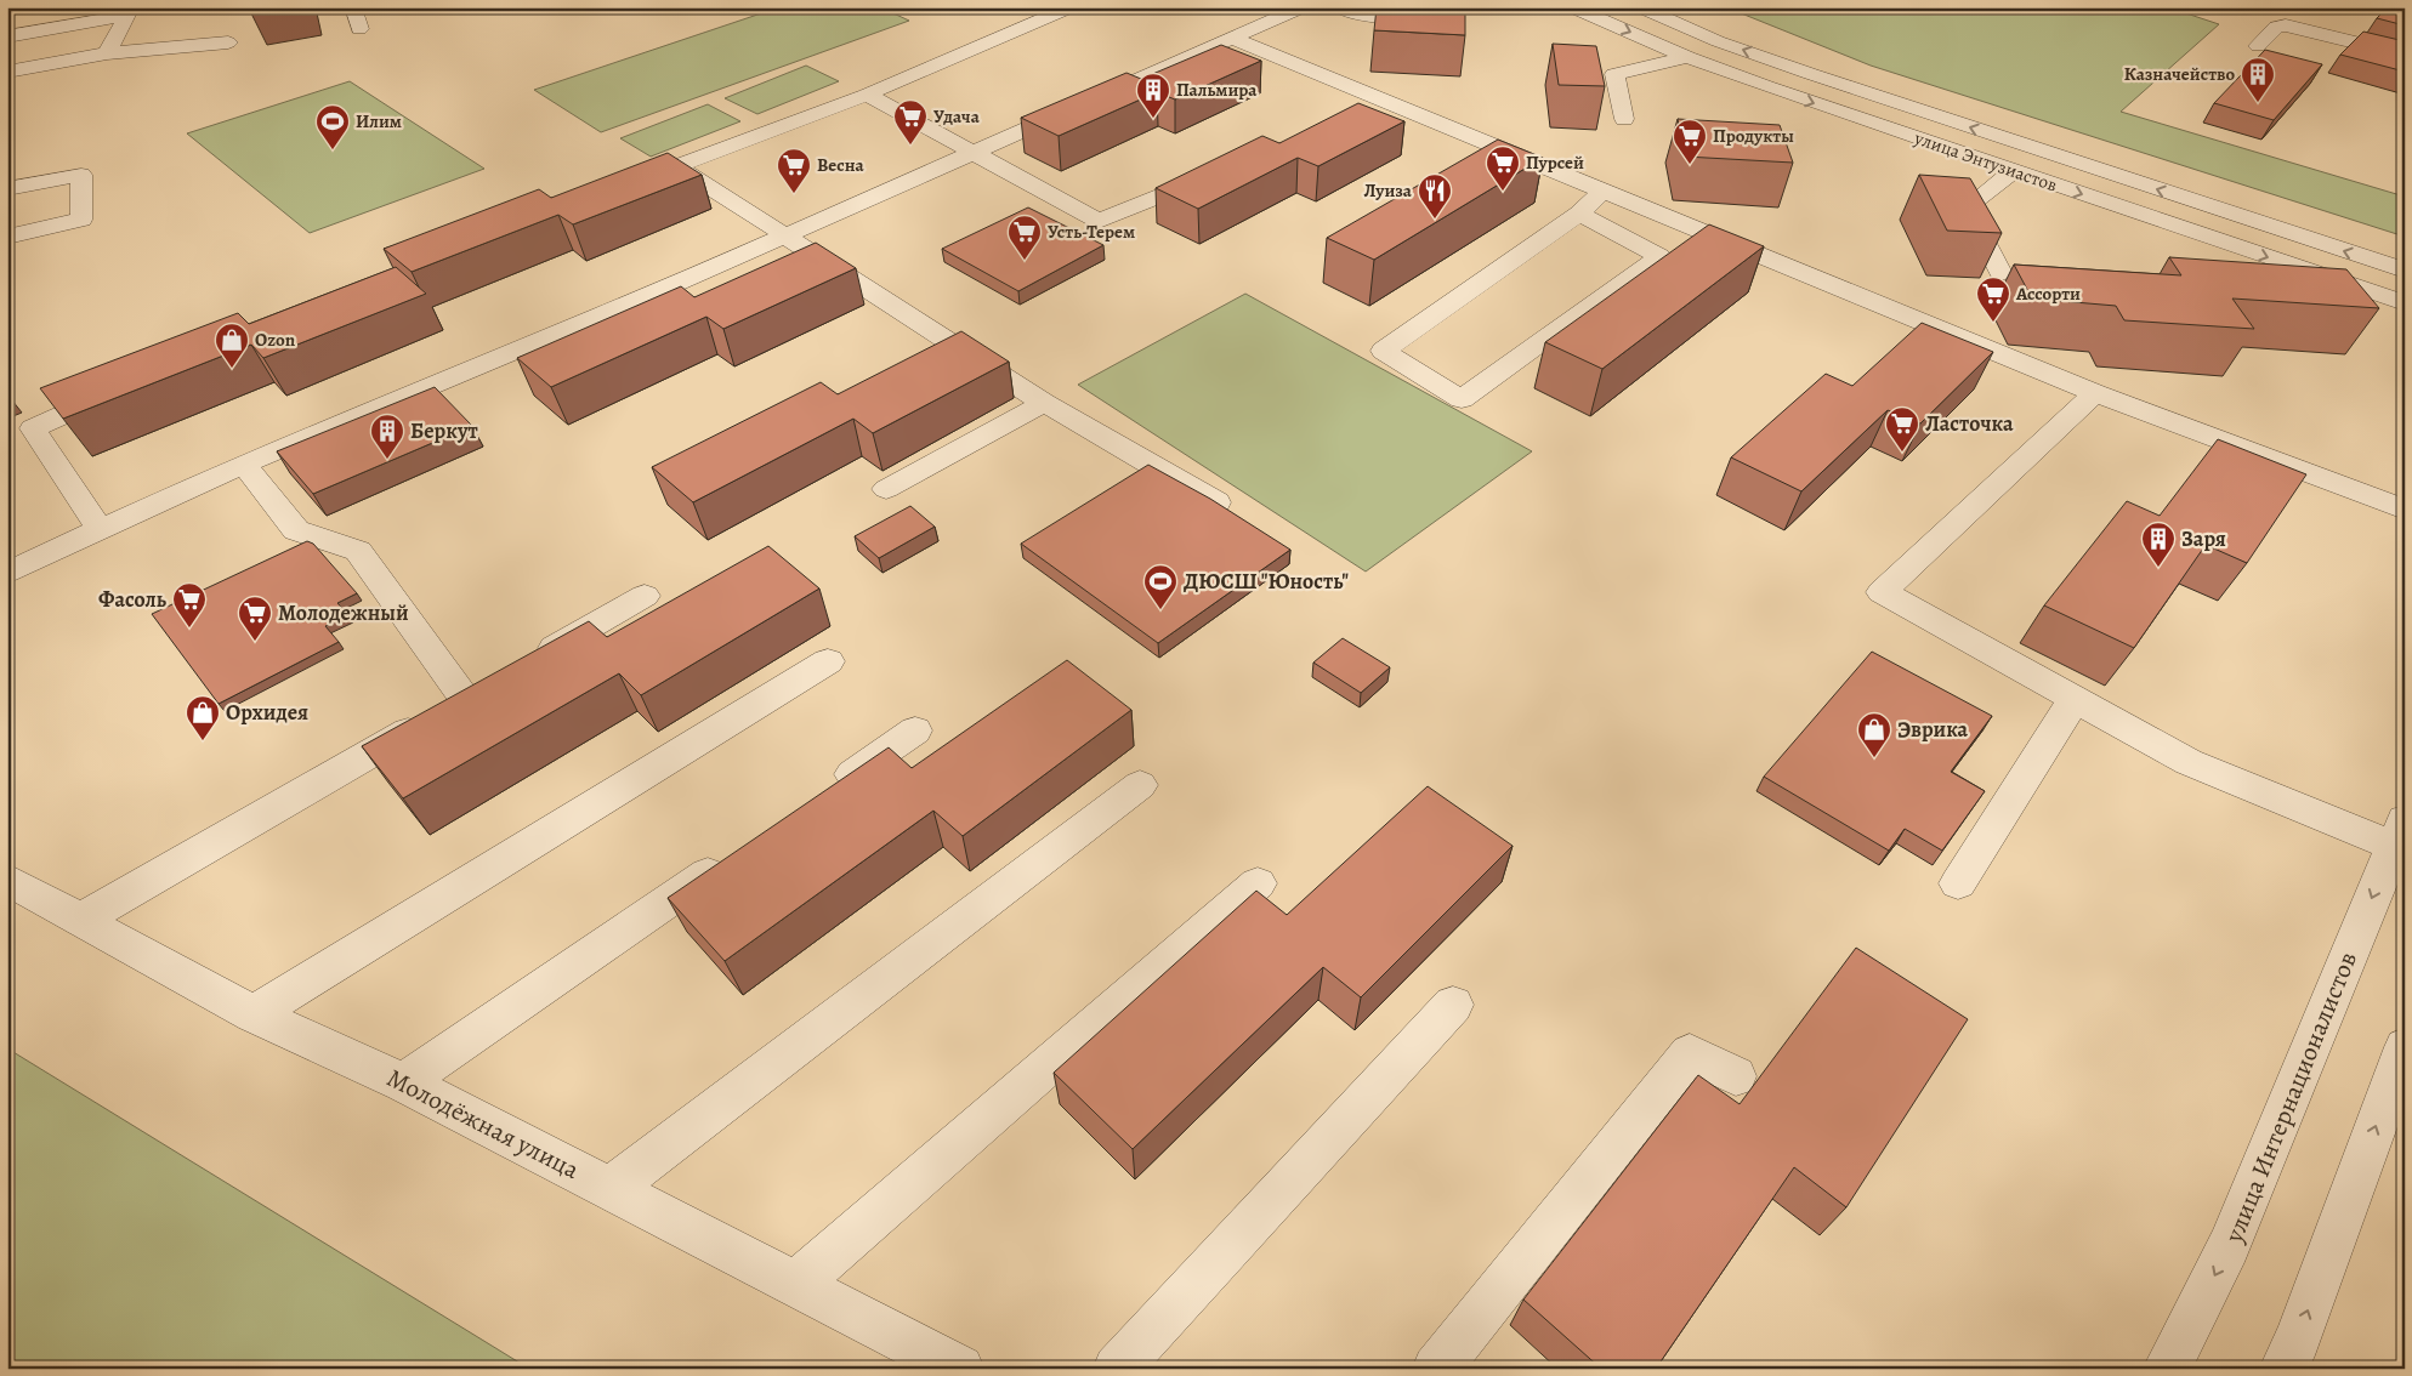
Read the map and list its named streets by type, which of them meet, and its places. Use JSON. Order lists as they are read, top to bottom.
{
  "streets": {
    "street": ["улица Энтузиастов", "улица Интернационалистов", "Молодёжная улица"]
  },
  "places": {
    "building": [
      "Казначейство",
      "Пальмира",
      "Беркут",
      "Заря"
    ],
    "supermarket": [
      "Удача",
      "Продукты",
      "Пурсей",
      "Весна",
      "Усть-Терем",
      "Ассорти",
      "Ласточка",
      "Фасоль",
      "Молодежный"
    ],
    "sports": ["Илим", "ДЮСШ \"Юность\""],
    "restaurant": ["Луиза"],
    "shop": ["Ozon", "Орхидея", "Эврика"]
  }
}
